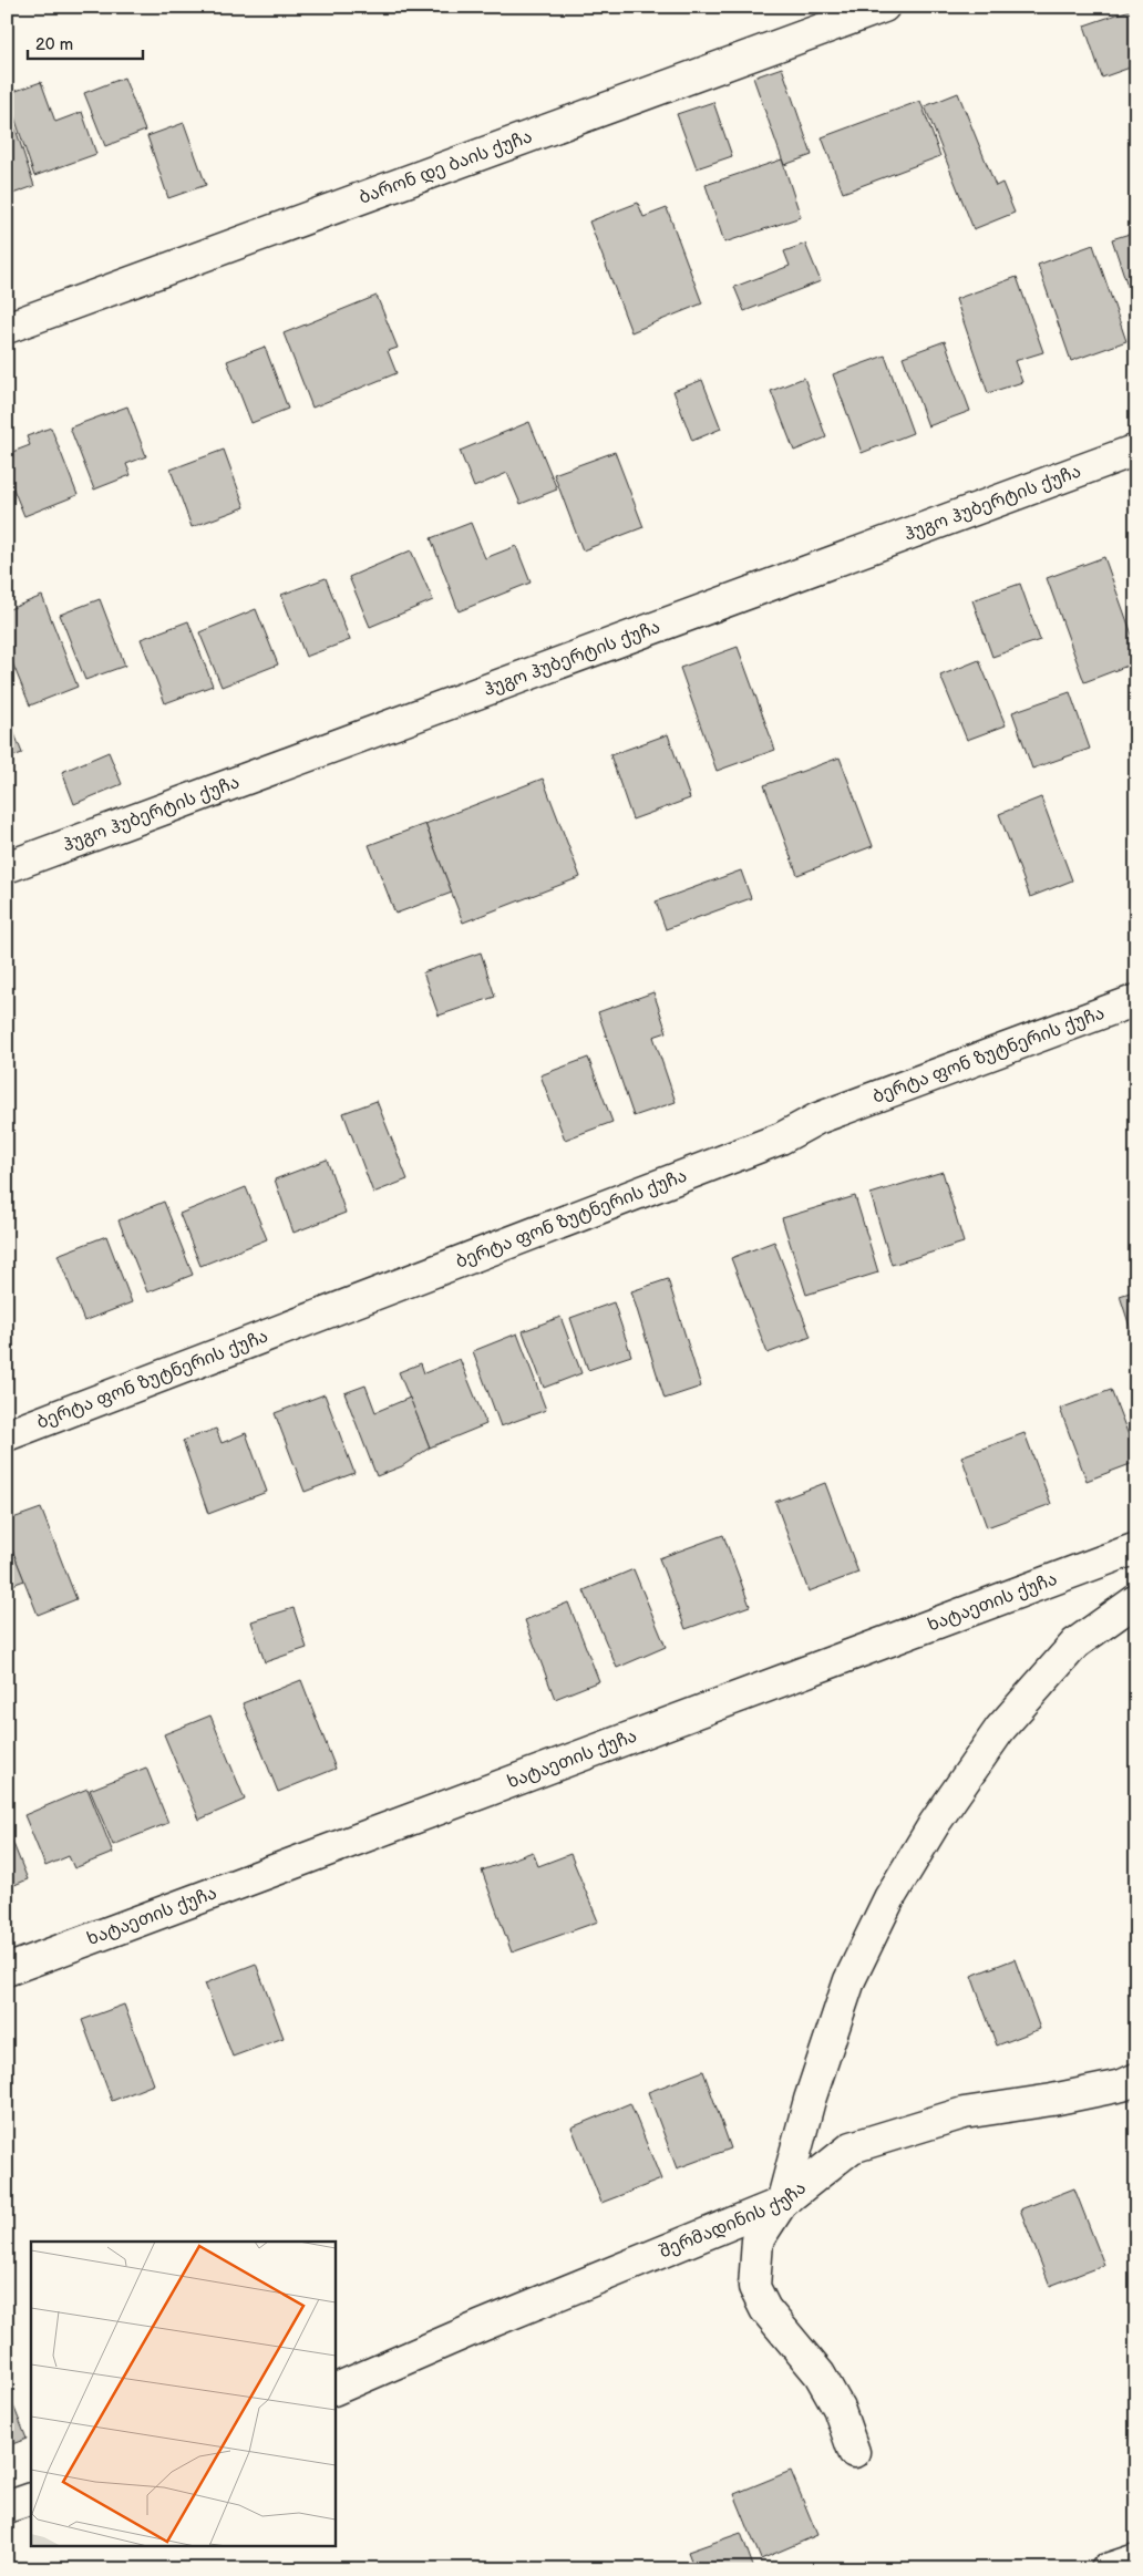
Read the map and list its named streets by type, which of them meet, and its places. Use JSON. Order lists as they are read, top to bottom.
{
  "streets": {
    "street": [
      "ბარონ დე ბაის ქუჩა",
      "ჰუგო ჰუბერტის ქუჩა",
      "ბერტა ფონ ზუტნერის ქუჩა",
      "ხატაეთის ქუჩა",
      "შერმადინის ქუჩა"
    ]
  },
  "scale_bar": "20 m"
}
